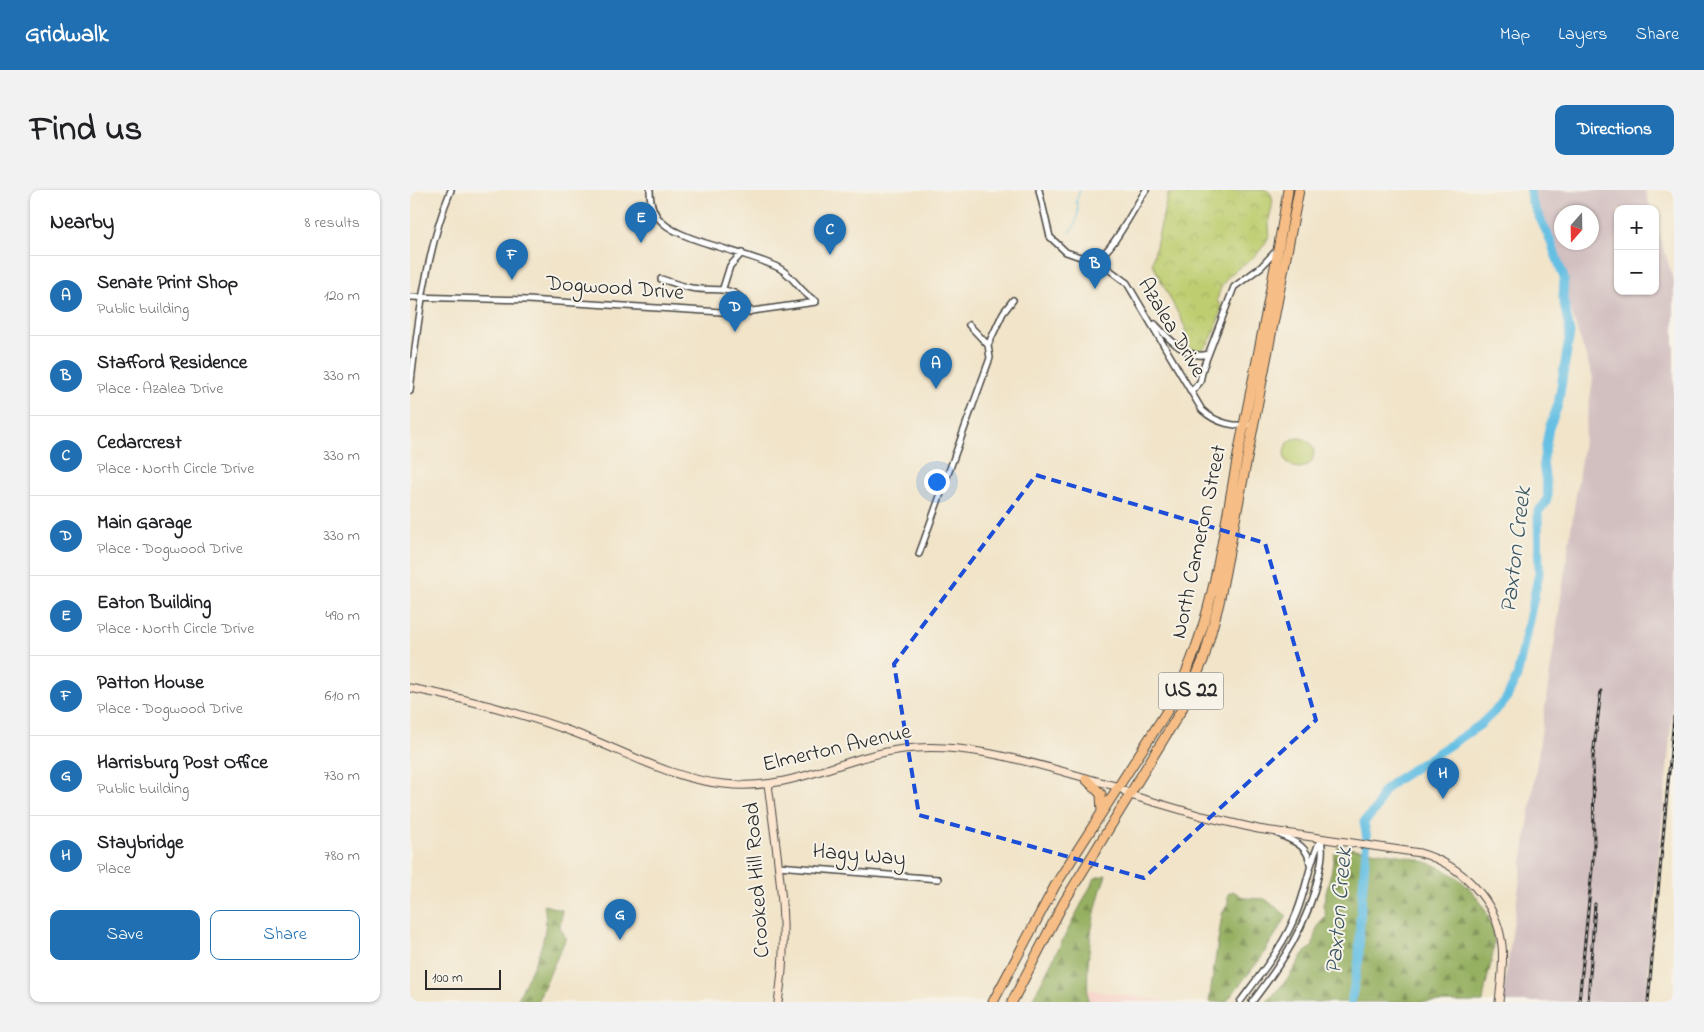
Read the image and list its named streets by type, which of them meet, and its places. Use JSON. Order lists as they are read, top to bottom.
{
  "streets": {
    "highway": ["North Cameron Street", "US 22"],
    "main road": ["Elmerton Avenue", "Crooked Hill Road"],
    "street": ["Dogwood Drive", "Azalea Drive", "Hagy Way"]
  },
  "crossings": [
    ["Azalea Drive", "North Cameron Street"],
    ["North Cameron Street", "Elmerton Avenue"],
    ["Elmerton Avenue", "Crooked Hill Road"],
    ["Hagy Way", "Crooked Hill Road"]
  ],
  "water": ["Paxton Creek"],
  "scale_bar": "100 m",
  "north": "bottom",
  "page": {
    "header": "Gridwalk",
    "nav": ["Map", "Layers", "Share"],
    "title": "Find us",
    "buttons": [
      "Directions",
      ["Save", "Share"]
    ],
    "heading": ["Nearby", "8 results"],
    "pins": [
      "E",
      "C",
      "F",
      "B",
      "D",
      "A",
      "H",
      "G"
    ],
    "map_buttons": ["+", "−"],
    "list": [
      {
        "mark": "A",
        "name": "Senate Print Shop",
        "note": "Public building",
        "value": "120 m"
      },
      {
        "mark": "B",
        "name": "Stafford Residence",
        "note": "Place · Azalea Drive",
        "value": "330 m"
      },
      {
        "mark": "C",
        "name": "Cedarcrest",
        "note": "Place · North Circle Drive",
        "value": "330 m"
      },
      {
        "mark": "D",
        "name": "Main Garage",
        "note": "Place · Dogwood Drive",
        "value": "330 m"
      },
      {
        "mark": "E",
        "name": "Eaton Building",
        "note": "Place · North Circle Drive",
        "value": "490 m"
      },
      {
        "mark": "F",
        "name": "Patton House",
        "note": "Place · Dogwood Drive",
        "value": "610 m"
      },
      {
        "mark": "G",
        "name": "Harrisburg Post Office",
        "note": "Public building",
        "value": "730 m"
      },
      {
        "mark": "H",
        "name": "Staybridge",
        "note": "Place",
        "value": "780 m"
      }
    ],
    "scale": "100 m"
  }
}
